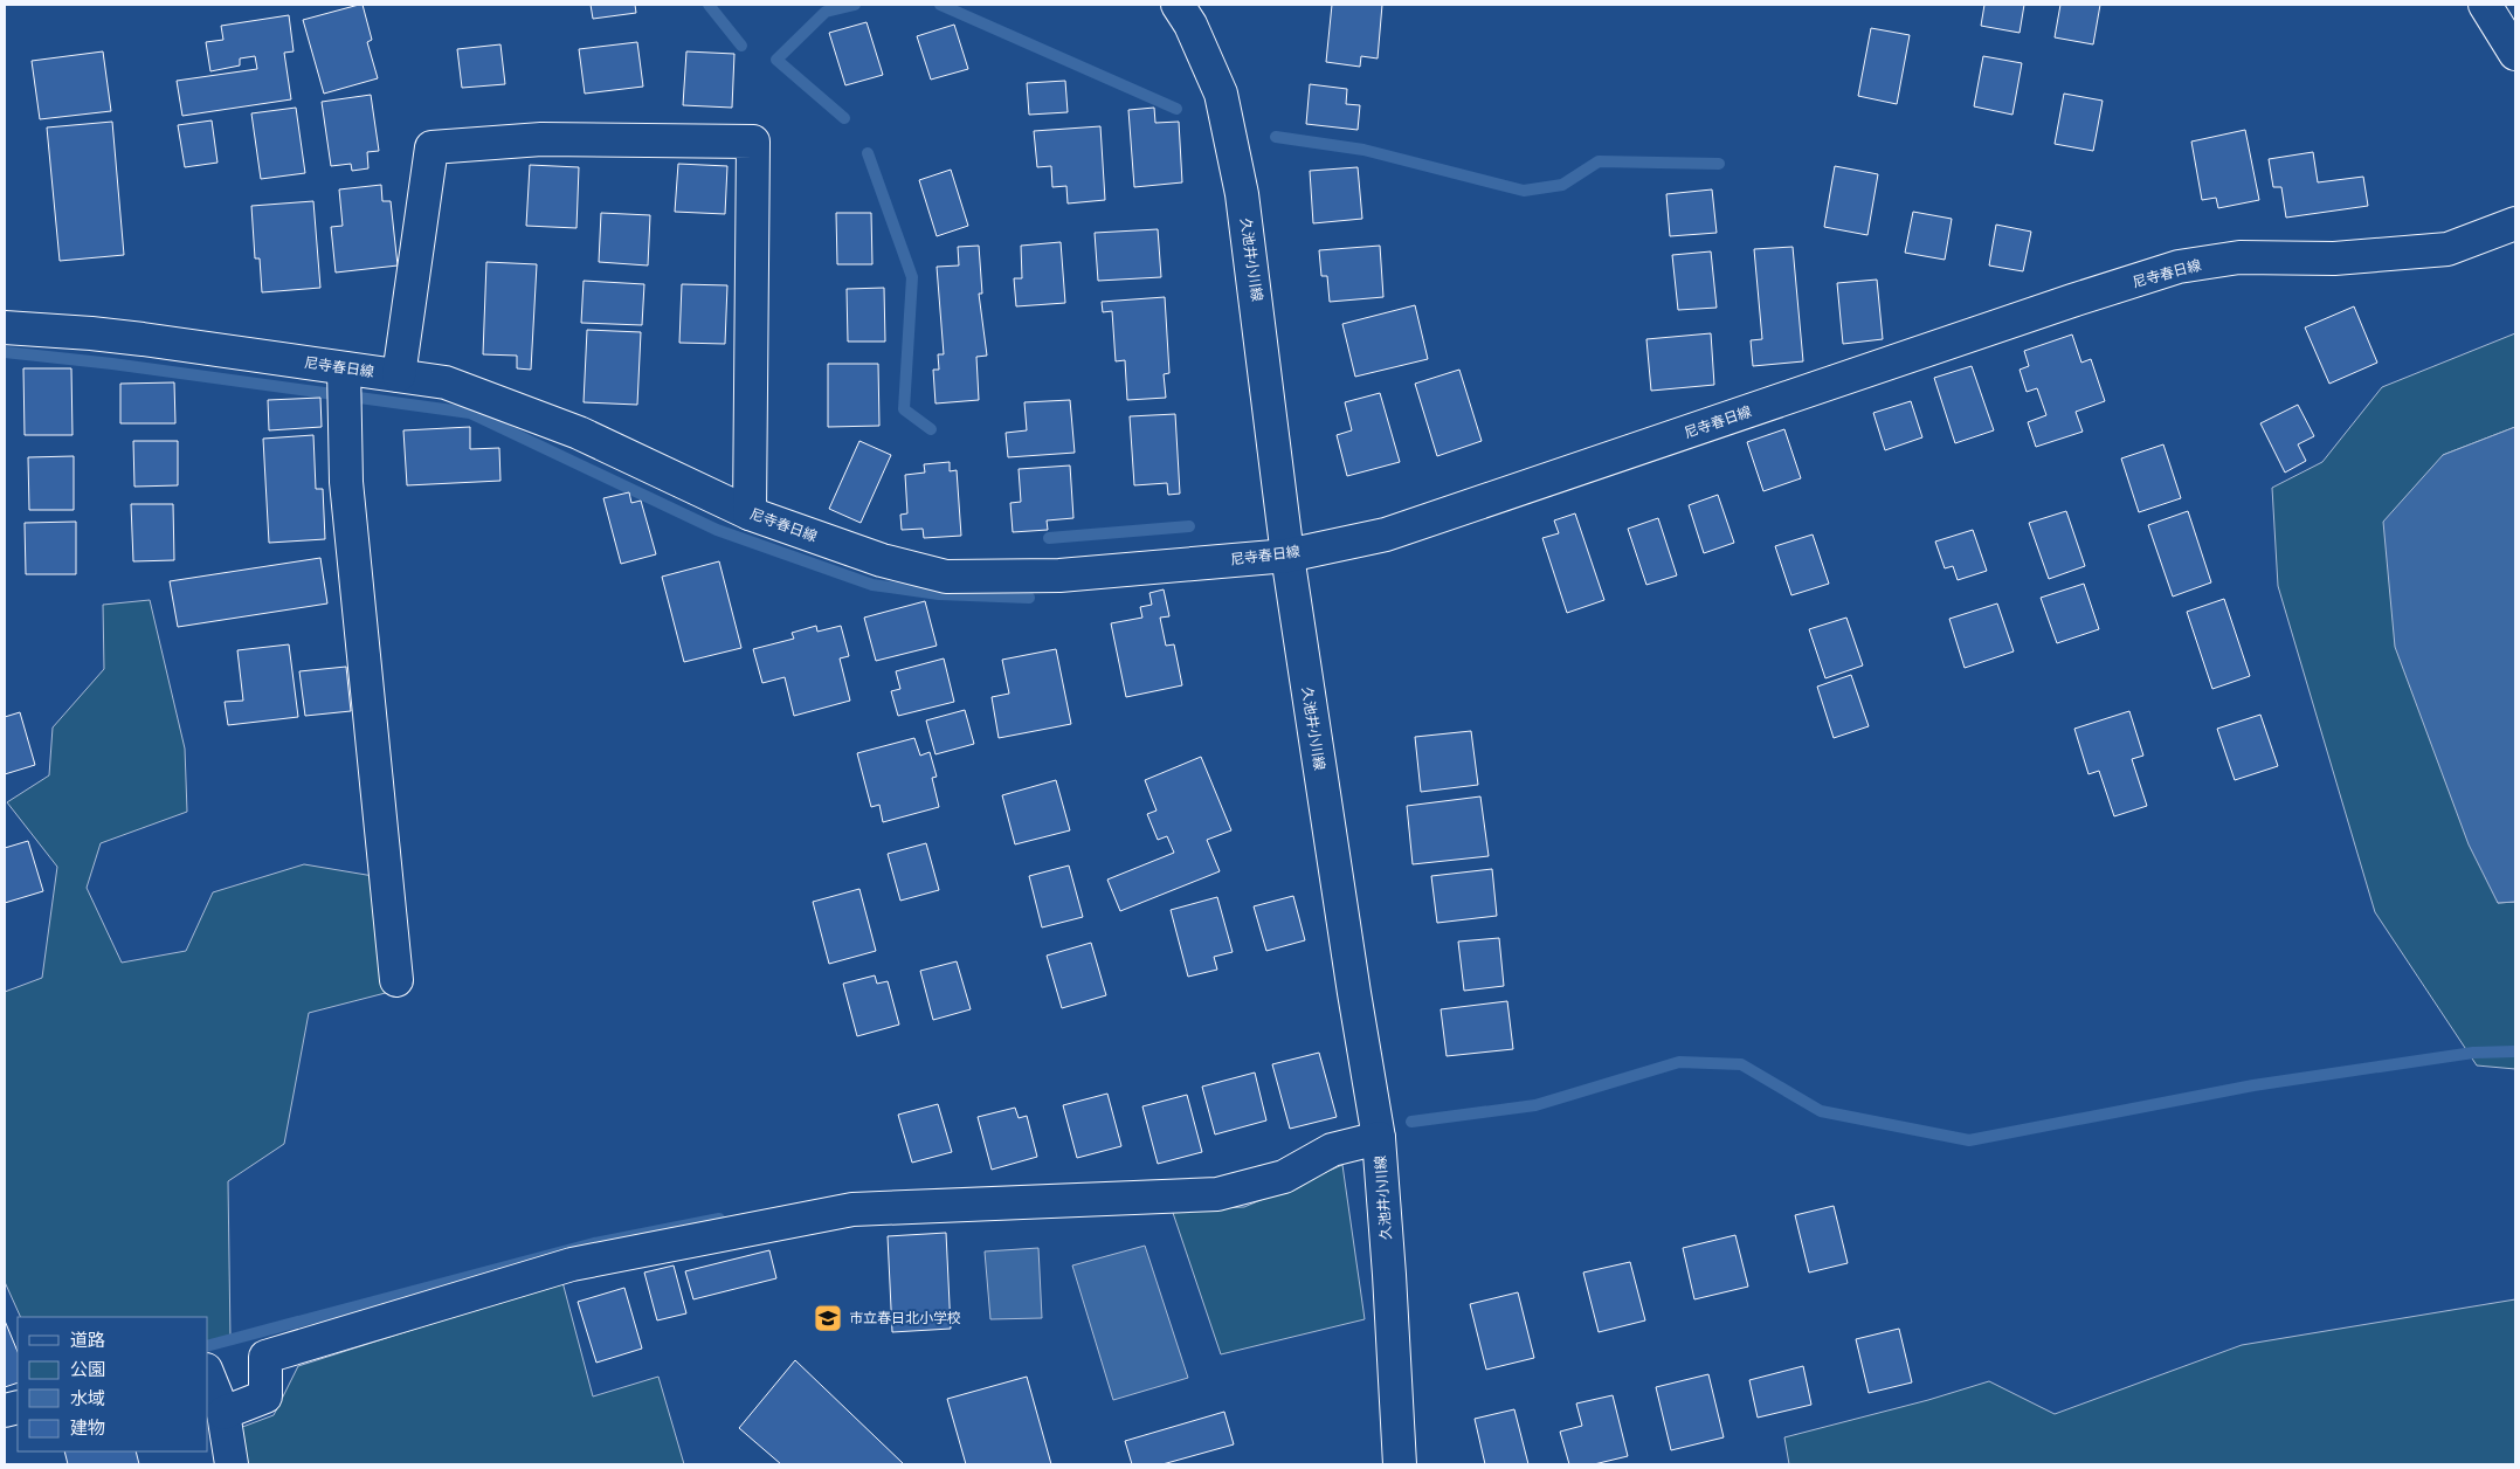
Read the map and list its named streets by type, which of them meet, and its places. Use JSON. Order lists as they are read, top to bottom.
{
  "streets": {
    "street": ["久池井小川線", "尼寺春日線"]
  },
  "crossings": [
    ["久池井小川線", "尼寺春日線"]
  ],
  "places": {
    "school or university": ["市立春日北小学校"]
  },
  "legend": [
    "道路",
    "公園",
    "水域",
    "建物"
  ]
}
